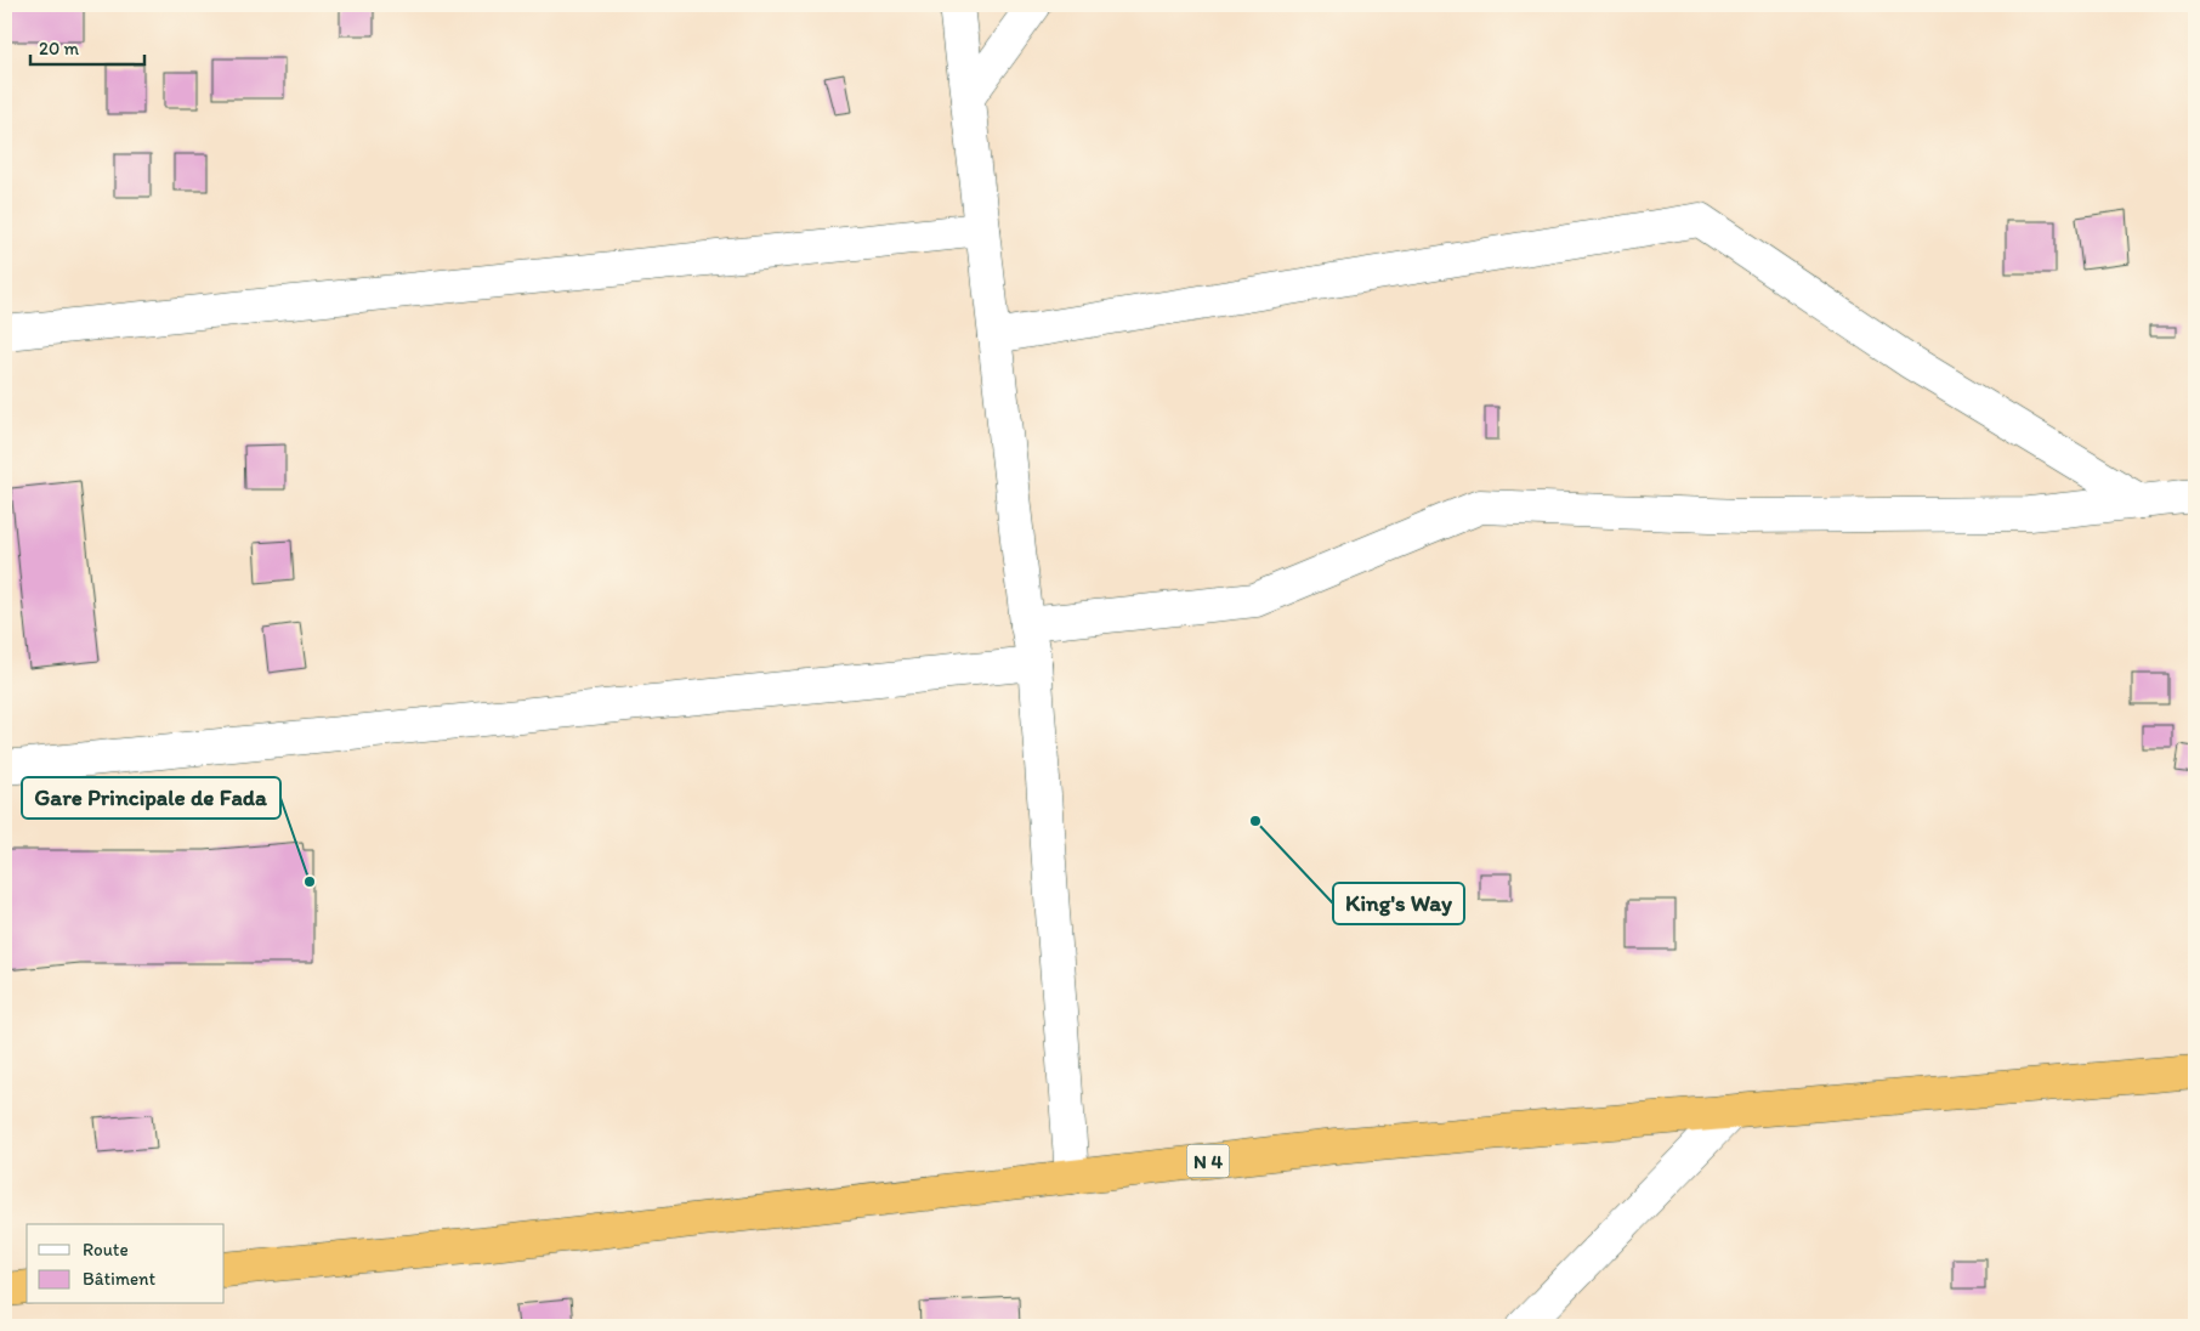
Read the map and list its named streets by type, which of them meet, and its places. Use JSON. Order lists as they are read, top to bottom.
{
  "streets": {
    "highway": ["N 4"]
  },
  "places": ["King's Way", "Gare Principale de Fada"],
  "legend": ["Route", "Bâtiment"],
  "scale_bar": "20 m"
}
